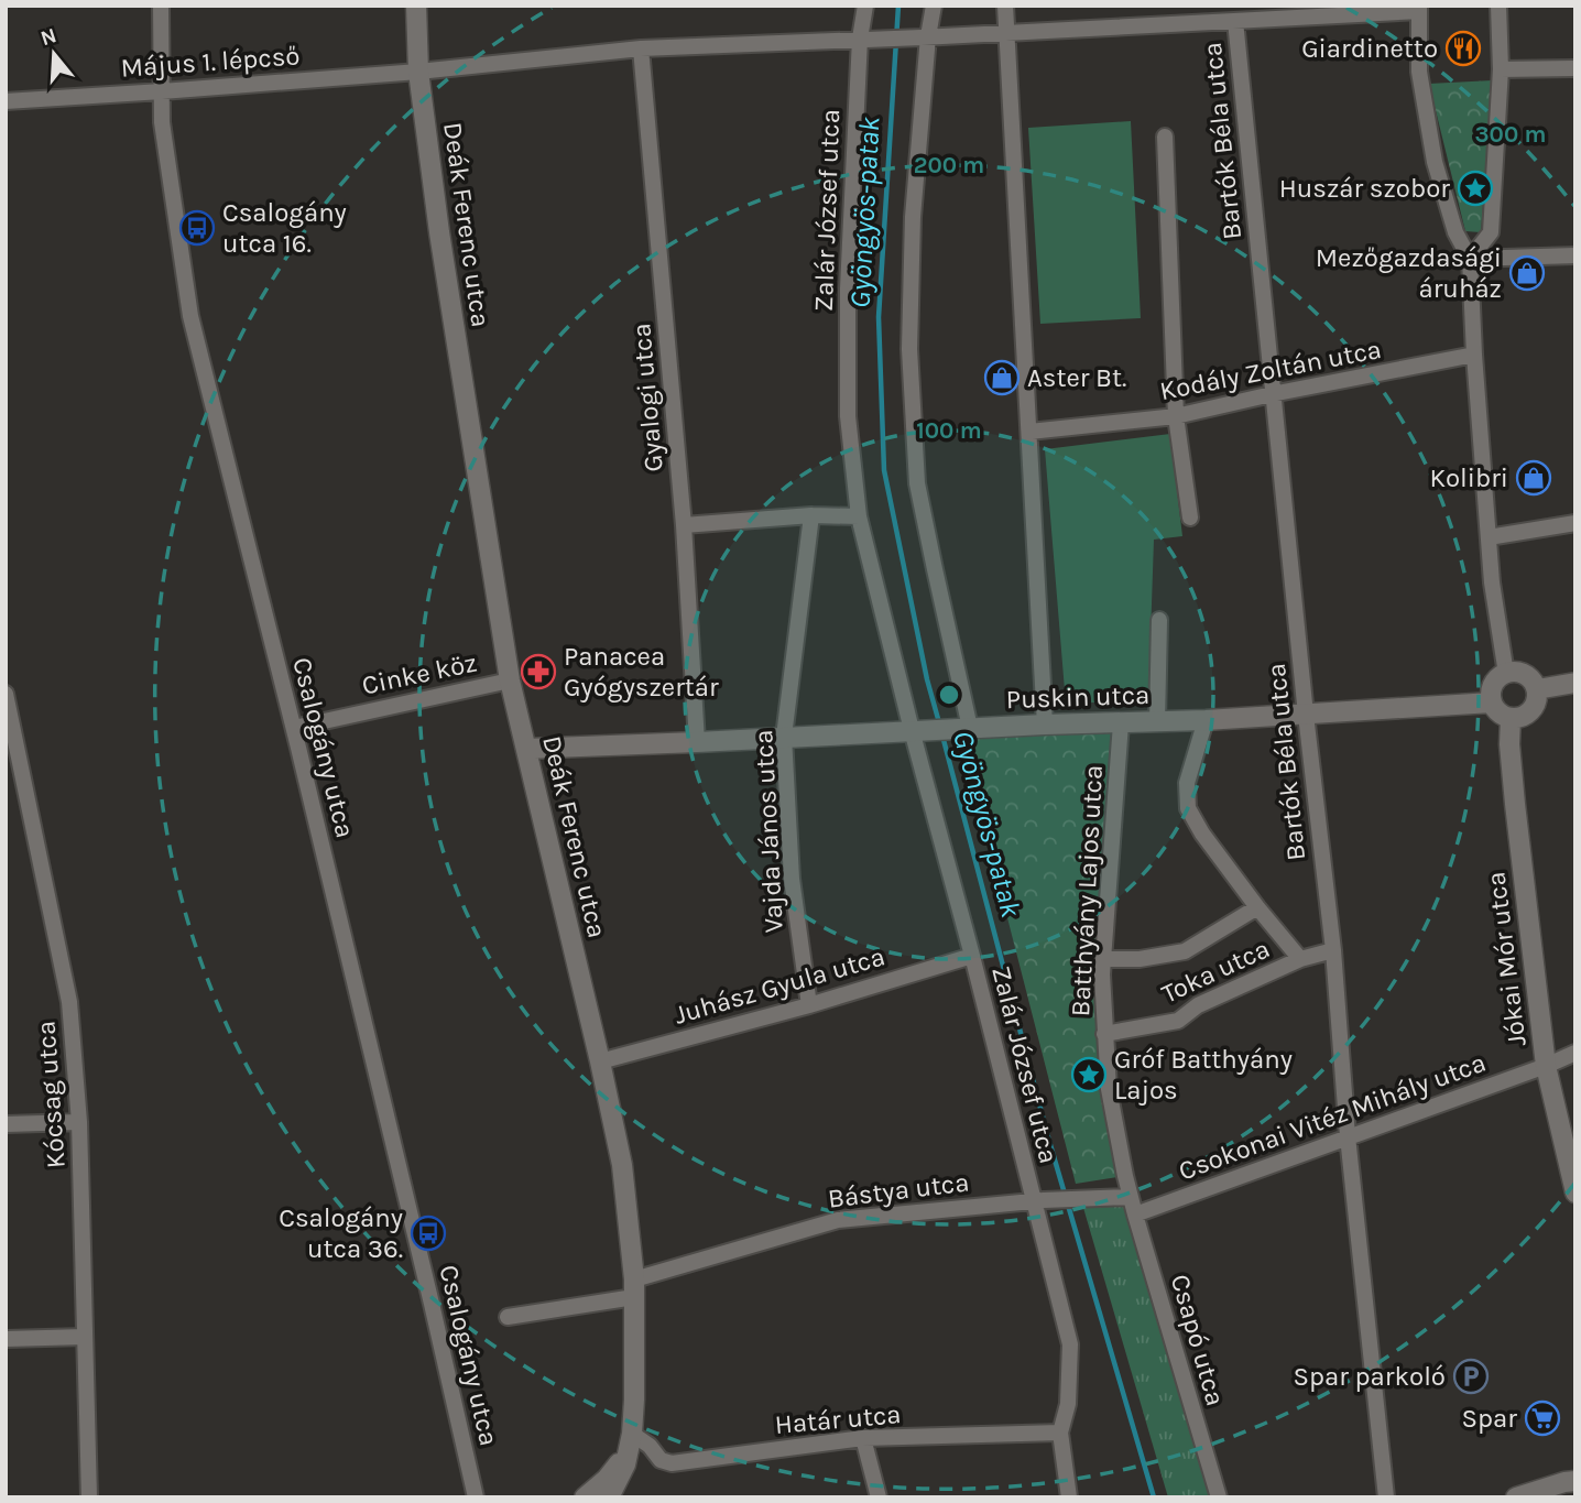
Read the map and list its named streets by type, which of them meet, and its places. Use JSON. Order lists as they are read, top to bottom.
{
  "streets": {
    "street": [
      "Május 1. lépcső",
      "Bartók Béla utca",
      "Zalár József utca",
      "Deák Ferenc utca",
      "Kodály Zoltán utca",
      "Gyalogi utca",
      "Cinke köz",
      "Puskin utca",
      "Csalogány utca",
      "Vajda János utca",
      "Batthyány Lajos utca",
      "Jókai Mór utca",
      "Toka utca",
      "Juhász Gyula utca",
      "Kócsag utca",
      "Csokonai Vitéz Mihály utca",
      "Bástya utca",
      "Csapó utca",
      "Határ utca"
    ]
  },
  "crossings": [
    ["Május 1. lépcső", "Bartók Béla utca"],
    ["Május 1. lépcső", "Zalár József utca"],
    ["Május 1. lépcső", "Deák Ferenc utca"],
    ["Május 1. lépcső", "Gyalogi utca"],
    ["Május 1. lépcső", "Csalogány utca"],
    ["Bartók Béla utca", "Kodály Zoltán utca"],
    ["Bartók Béla utca", "Puskin utca"],
    ["Bartók Béla utca", "Toka utca"],
    ["Bartók Béla utca", "Csokonai Vitéz Mihály utca"],
    ["Zalár József utca", "Puskin utca"],
    ["Zalár József utca", "Juhász Gyula utca"],
    ["Zalár József utca", "Bástya utca"],
    ["Zalár József utca", "Határ utca"],
    ["Deák Ferenc utca", "Cinke köz"],
    ["Deák Ferenc utca", "Puskin utca"],
    ["Deák Ferenc utca", "Juhász Gyula utca"],
    ["Deák Ferenc utca", "Bástya utca"],
    ["Deák Ferenc utca", "Határ utca"],
    ["Gyalogi utca", "Puskin utca"],
    ["Cinke köz", "Csalogány utca"],
    ["Puskin utca", "Vajda János utca"],
    ["Puskin utca", "Batthyány Lajos utca"],
    ["Puskin utca", "Jókai Mór utca"],
    ["Vajda János utca", "Juhász Gyula utca"],
    ["Batthyány Lajos utca", "Toka utca"],
    ["Batthyány Lajos utca", "Bástya utca"],
    ["Batthyány Lajos utca", "Csapó utca"],
    ["Jókai Mór utca", "Csokonai Vitéz Mihály utca"],
    ["Csokonai Vitéz Mihály utca", "Csapó utca"],
    ["Bástya utca", "Csapó utca"]
  ],
  "water": ["Gyöngyös-patak"],
  "places": {
    "restaurant": ["Giardinetto"],
    "place": ["Huszár szobor", "Gróf Batthyány Lajos"],
    "bus stop": ["Csalogány utca 16.", "Csalogány utca 36."],
    "shop": ["Mezőgazdasági áruház", "Aster Bt.", "Kolibri"],
    "pharmacy": ["Panacea Gyógyszertár"],
    "parking": ["Spar parkoló"],
    "supermarket": ["Spar"]
  },
  "north": "top",
  "rings": ["300 m", "200 m", "100 m"]
}
